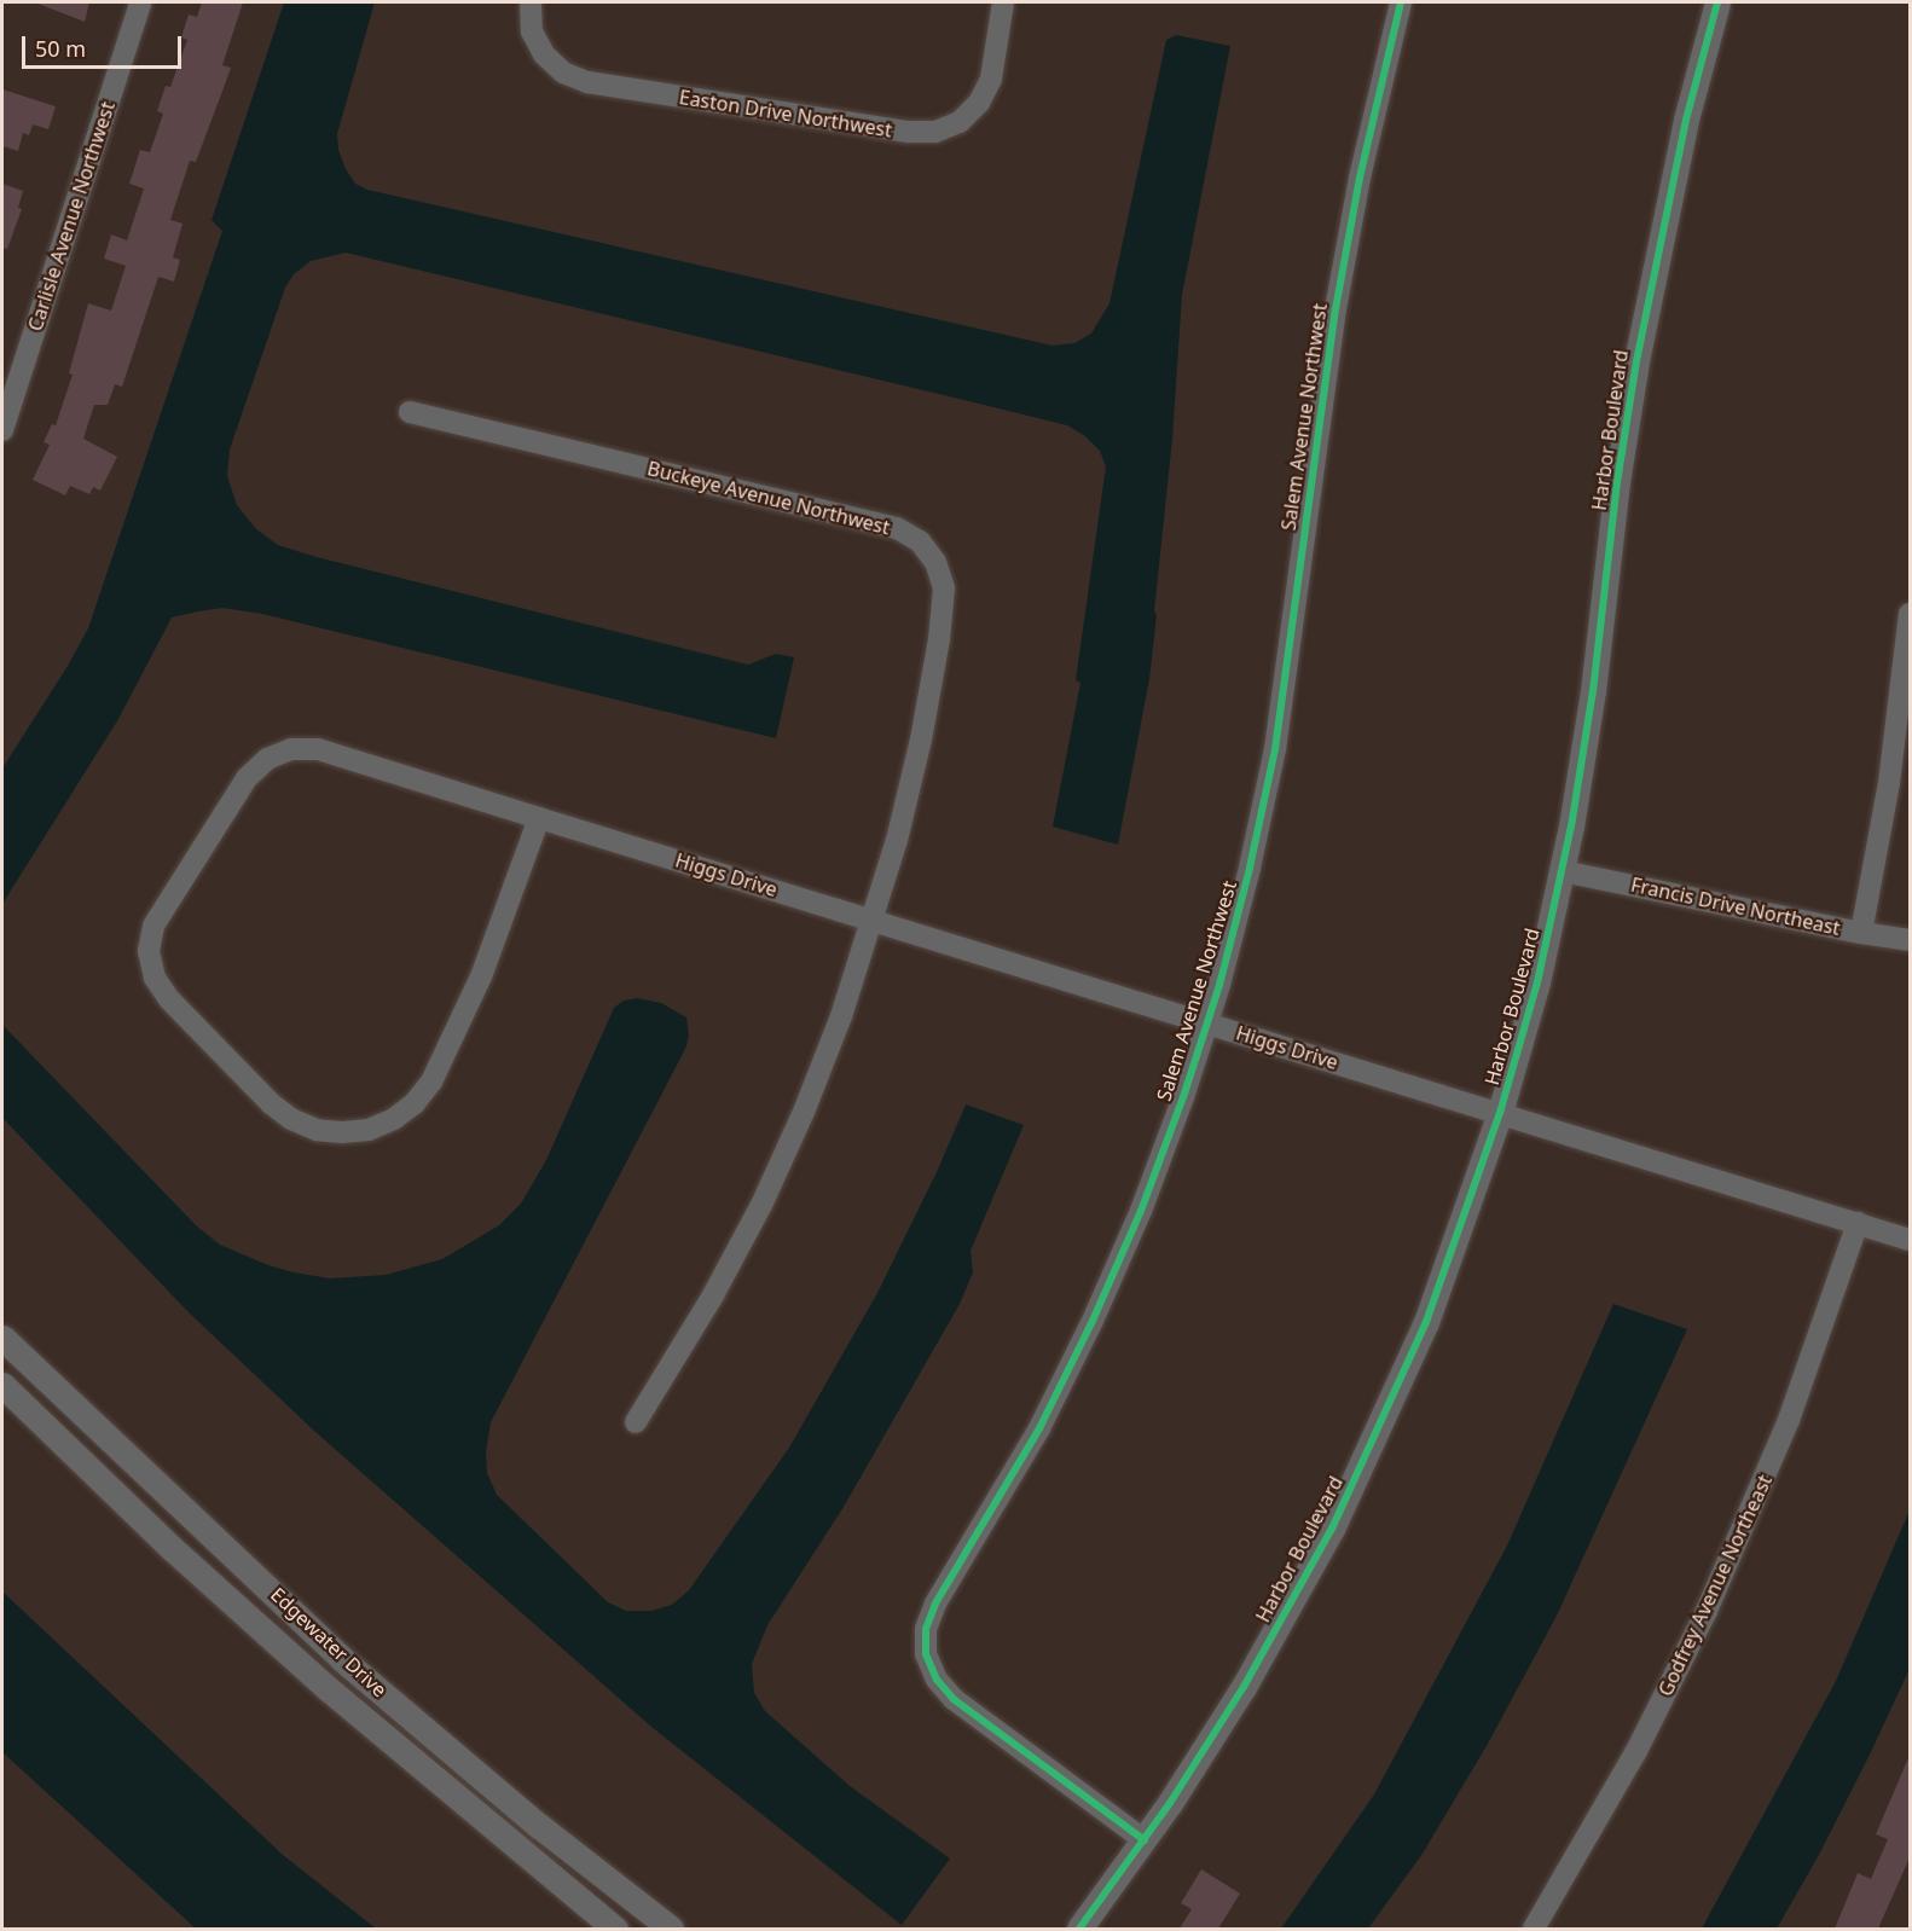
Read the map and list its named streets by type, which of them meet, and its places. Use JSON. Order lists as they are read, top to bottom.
{
  "streets": {
    "street": [
      "Easton Drive Northwest",
      "Carlisle Avenue Northwest",
      "Salem Avenue Northwest",
      "Harbor Boulevard",
      "Buckeye Avenue Northwest",
      "Higgs Drive",
      "Francis Drive Northeast",
      "Godfrey Avenue Northeast",
      "Edgewater Drive"
    ]
  },
  "crossings": [
    ["Salem Avenue Northwest", "Harbor Boulevard"],
    ["Salem Avenue Northwest", "Higgs Drive"],
    ["Harbor Boulevard", "Higgs Drive"],
    ["Harbor Boulevard", "Francis Drive Northeast"],
    ["Buckeye Avenue Northwest", "Higgs Drive"],
    ["Higgs Drive", "Godfrey Avenue Northeast"]
  ],
  "scale_bar": "50 m"
}
